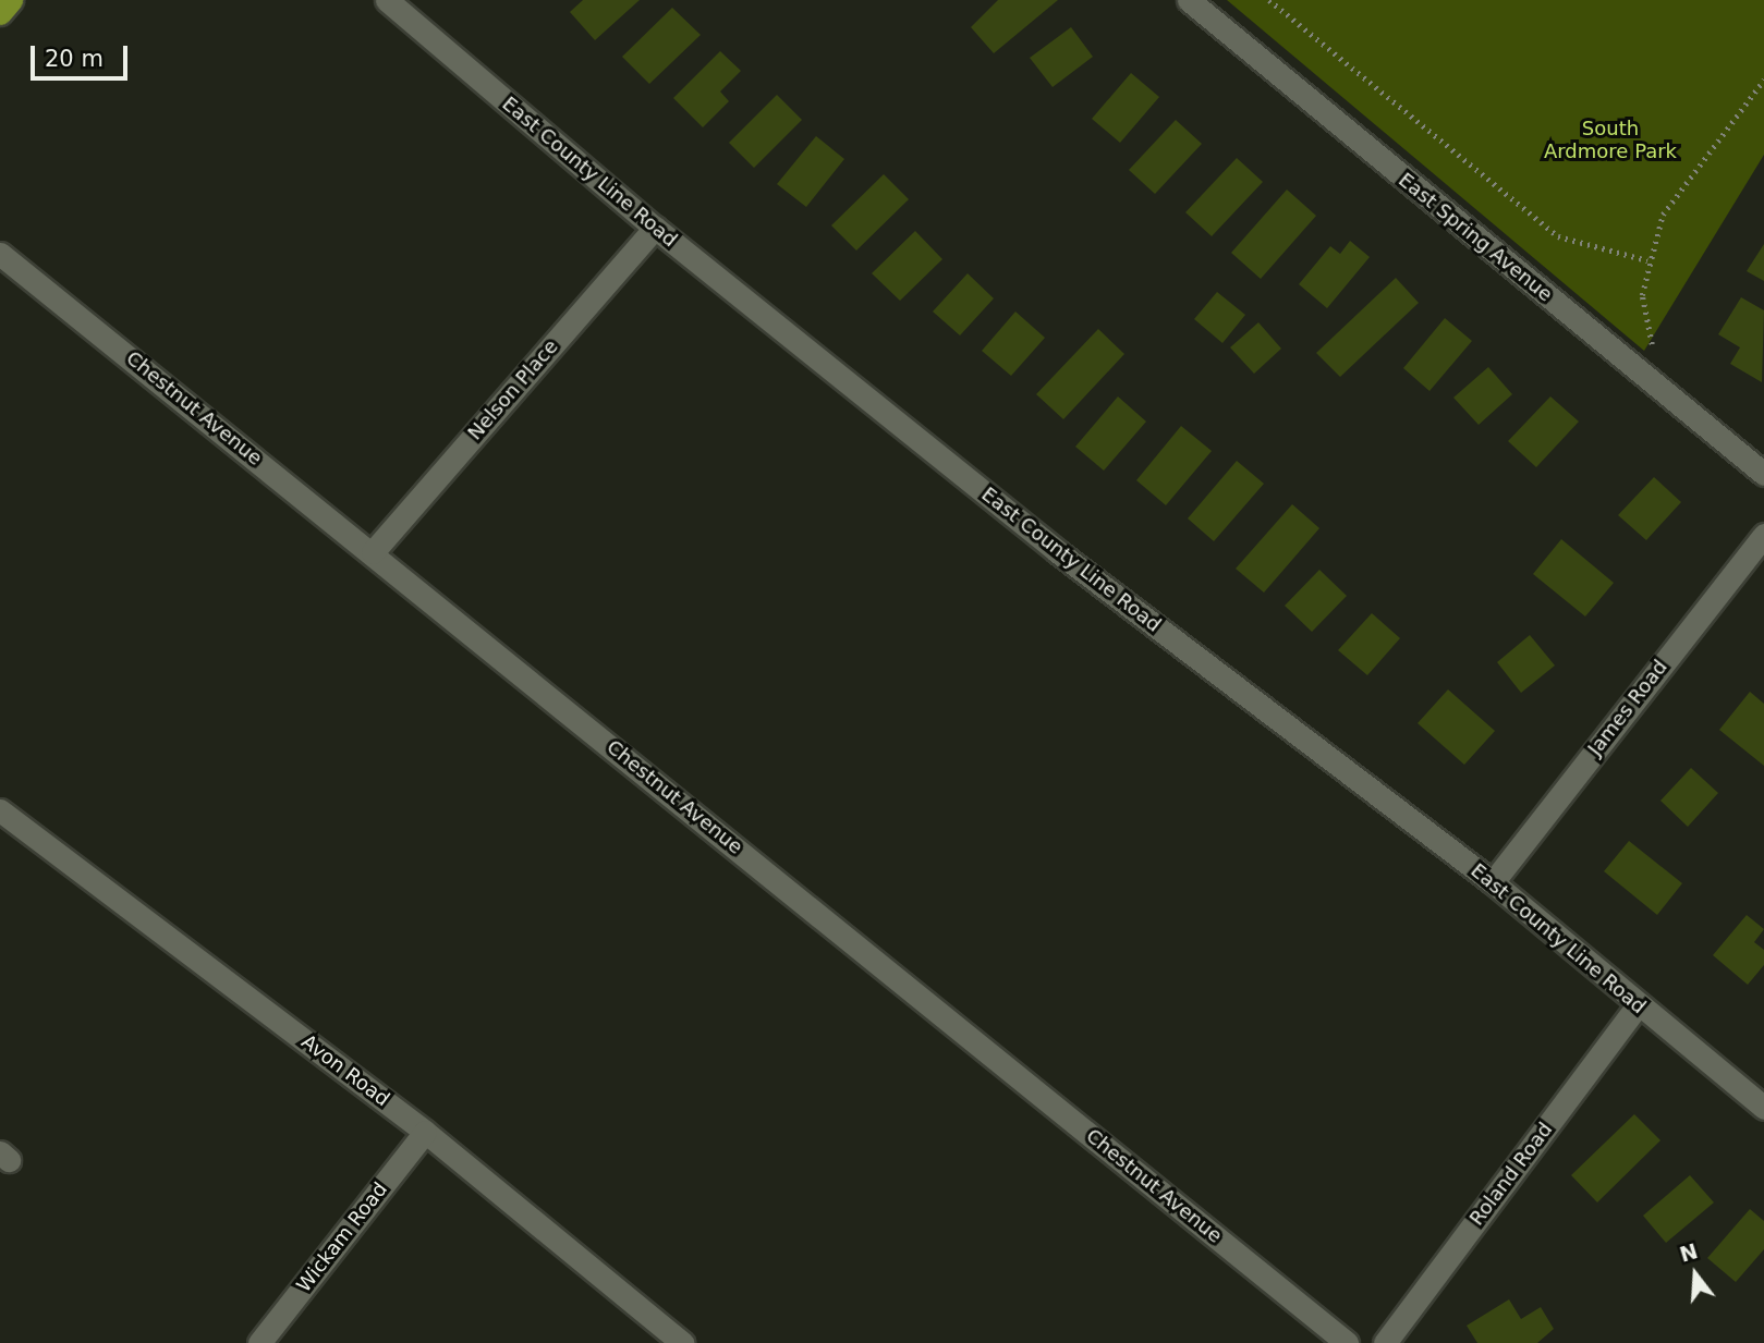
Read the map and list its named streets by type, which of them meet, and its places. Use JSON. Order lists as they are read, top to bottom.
{
  "streets": {
    "street": [
      "East County Line Road",
      "East Spring Avenue",
      "Nelson Place",
      "Chestnut Avenue",
      "James Road",
      "Avon Road",
      "Roland Road",
      "Wickam Road"
    ]
  },
  "crossings": [
    ["East County Line Road", "Nelson Place"],
    ["East County Line Road", "James Road"],
    ["East County Line Road", "Roland Road"],
    ["Nelson Place", "Chestnut Avenue"],
    ["Avon Road", "Wickam Road"]
  ],
  "parks": ["South Ardmore Park"],
  "scale_bar": "20 m",
  "north": "top"
}
